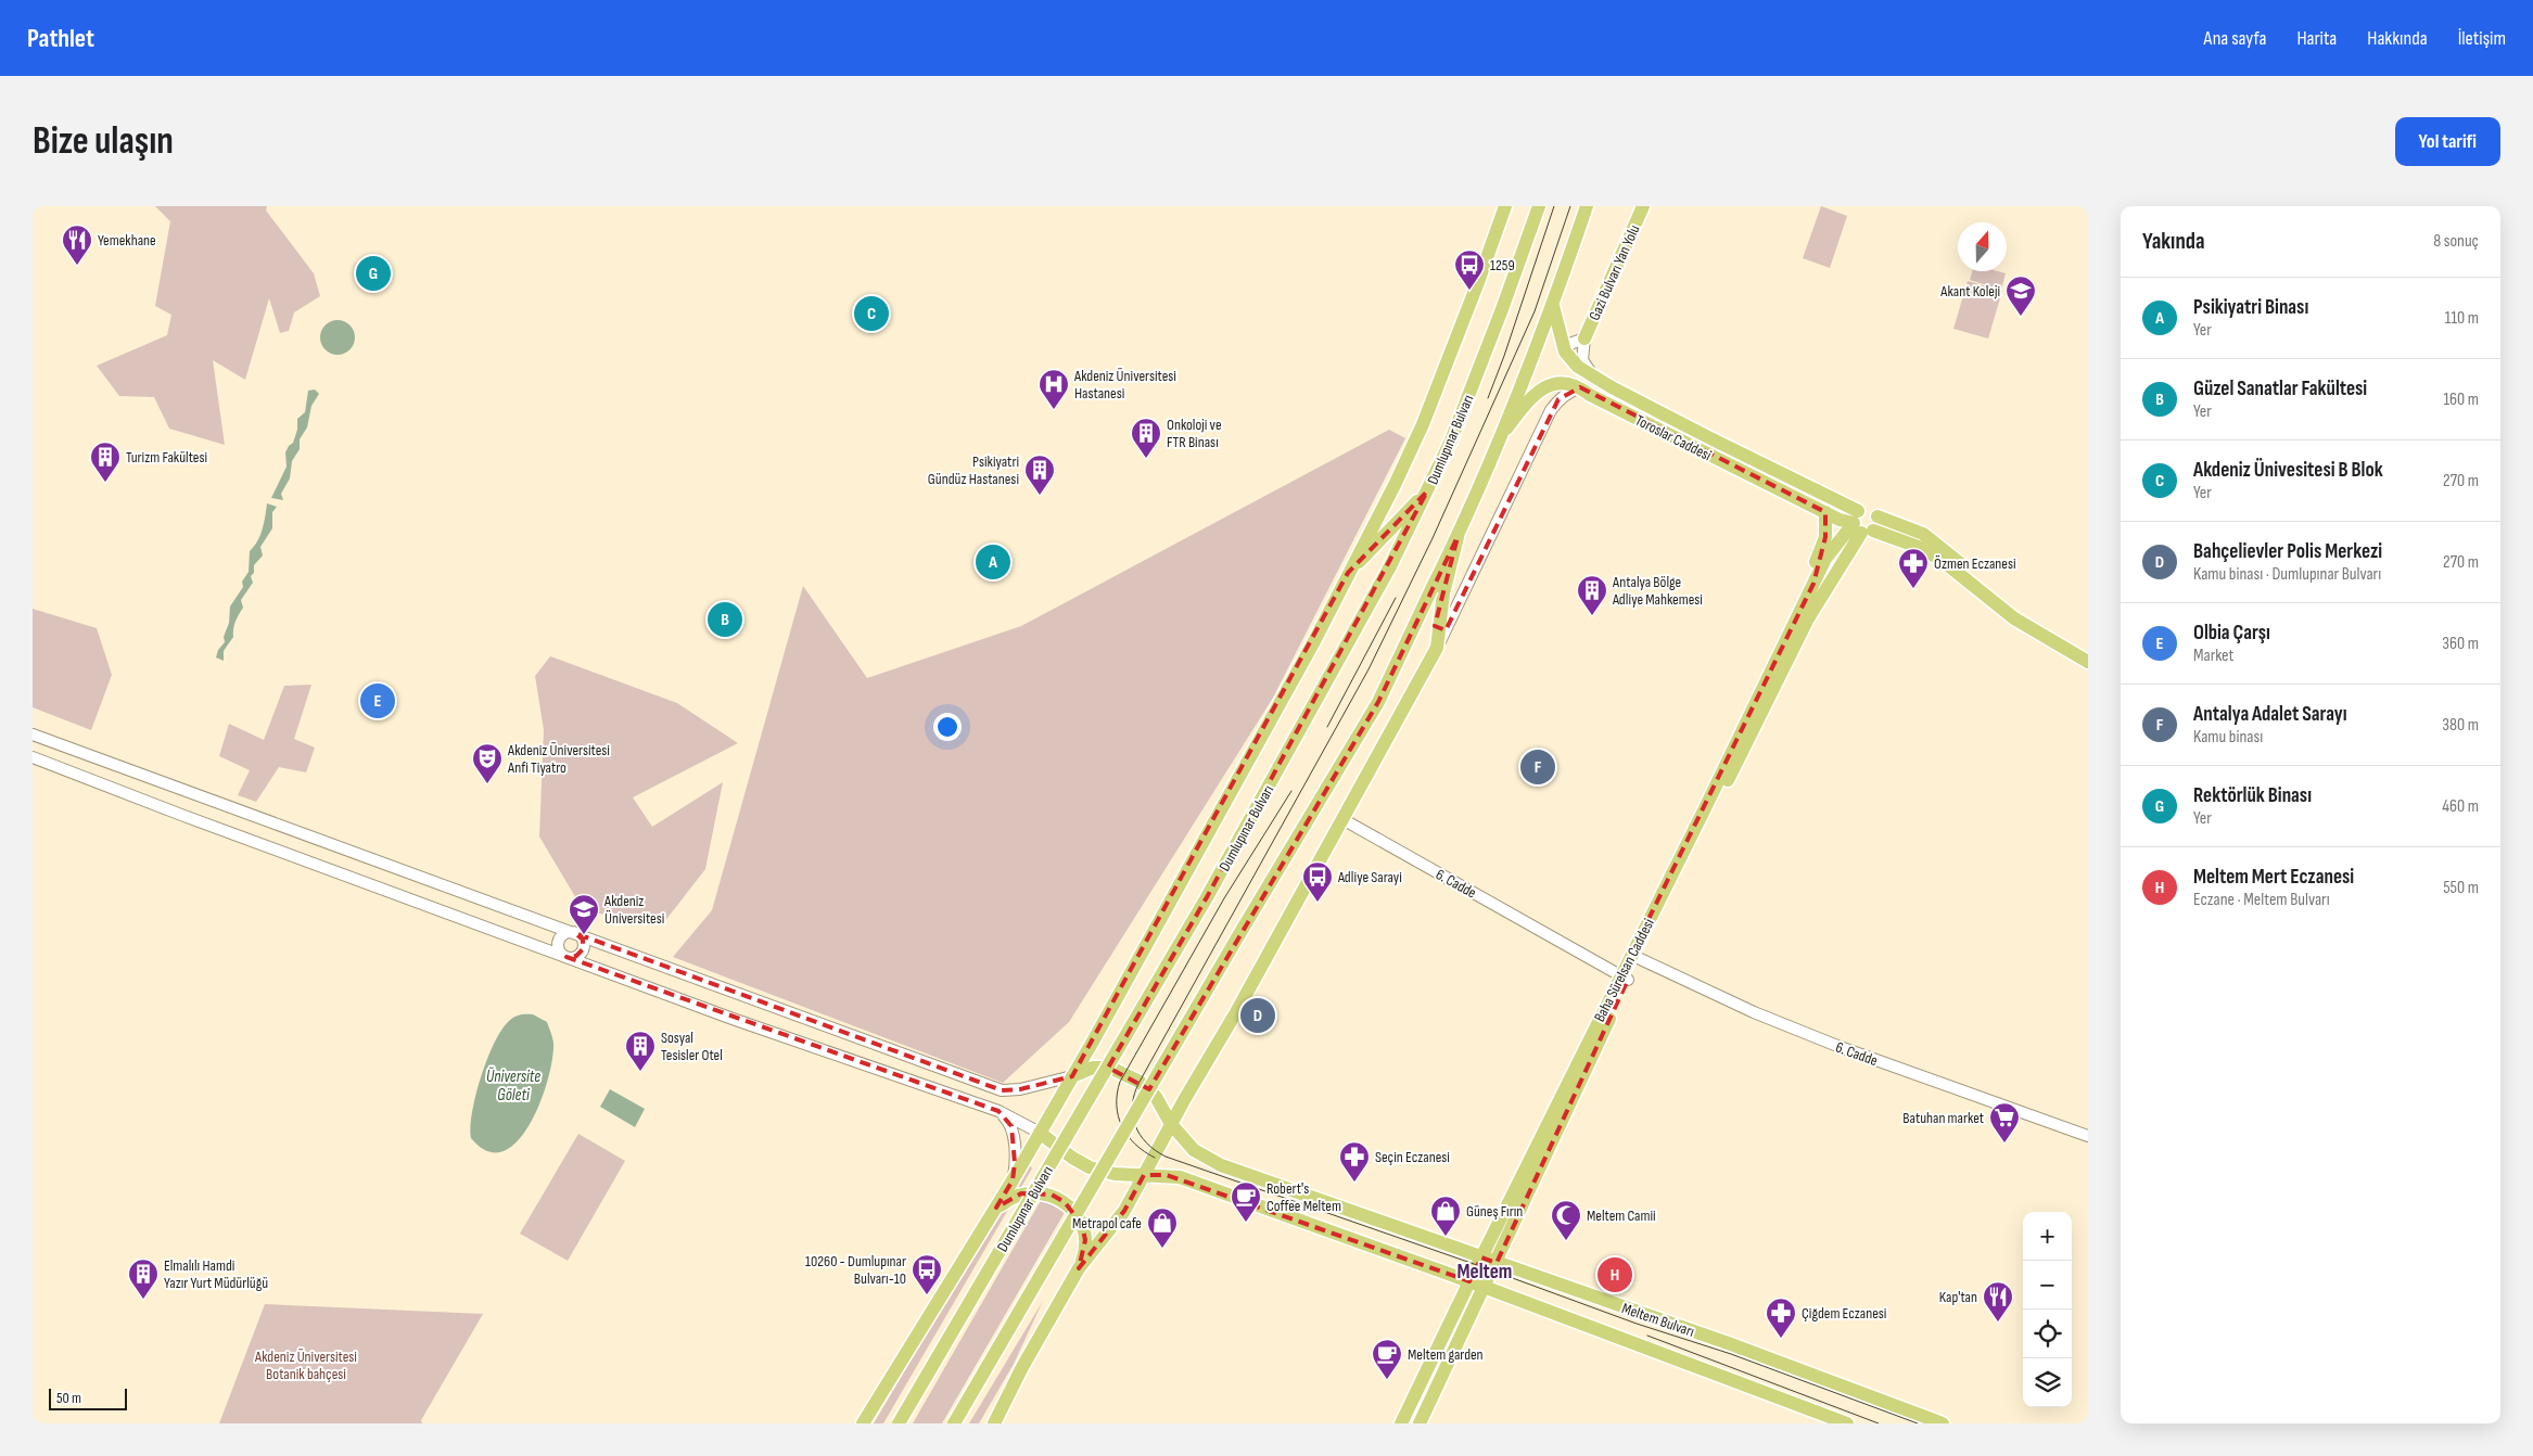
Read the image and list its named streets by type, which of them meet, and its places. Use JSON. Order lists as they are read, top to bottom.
{
  "streets": {
    "main road": [
      "Gazi Bulvarı Yan Yolu",
      "Toroslar Caddesi",
      "Dumlupınar Bulvarı",
      "Baha Sürelsan Caddesi",
      "Meltem Bulvarı"
    ],
    "street": ["6. Cadde"]
  },
  "crossings": [
    ["Toroslar Caddesi", "Baha Sürelsan Caddesi"],
    ["6. Cadde", "Baha Sürelsan Caddesi"],
    ["Baha Sürelsan Caddesi", "Meltem Bulvarı"]
  ],
  "districts": ["Meltem"],
  "water": ["Üniversite Göleti"],
  "parks": ["Akdeniz Üniversitesi Botanik bahçesi"],
  "places": {
    "restaurant": ["Yemekhane", "Kap'tan"],
    "bus stop": ["1259", "Adliye Sarayi", "10260 - Dumlupınar Bulvarı-10"],
    "school or university": ["Akant Koleji", "Akdeniz Üniversitesi"],
    "hospital": ["Akdeniz Üniversitesi Hastanesi"],
    "building": [
      "Onkoloji ve FTR Binası",
      "Turizm Fakültesi",
      "Psikiyatri Gündüz Hastanesi",
      "Antalya Bölge Adliye Mahkemesi",
      "Sosyal Tesisler Otel",
      "Elmalılı Hamdi Yazır Yurt Müdürlüğü"
    ],
    "pharmacy": ["Özmen Eczanesi", "Seçin Eczanesi", "Çiğdem Eczanesi"],
    "theatre": ["Akdeniz Üniversitesi Anfi Tiyatro"],
    "supermarket": ["Batuhan market"],
    "cafe": ["Robert's Coffee Meltem", "Meltem garden"],
    "shop": ["Güneş Fırın", "Metrapol cafe"],
    "mosque": ["Meltem Camii"]
  },
  "scale_bar": "50 m",
  "north": "top",
  "page": {
    "header": "Pathlet",
    "nav": [
      "Ana sayfa",
      "Harita",
      "Hakkında",
      "İletişim"
    ],
    "buttons": "Yol tarifi",
    "title": "Bize ulaşın",
    "heading": ["Yakında", "8 sonuç"],
    "pins": [
      "G",
      "C",
      "A",
      "B",
      "E",
      "F",
      "D",
      "H"
    ],
    "list": [
      {
        "mark": "A",
        "name": "Psikiyatri Binası",
        "note": "Yer",
        "value": "110 m"
      },
      {
        "mark": "B",
        "name": "Güzel Sanatlar Fakültesi",
        "note": "Yer",
        "value": "160 m"
      },
      {
        "mark": "C",
        "name": "Akdeniz Ünivesitesi B Blok",
        "note": "Yer",
        "value": "270 m"
      },
      {
        "mark": "D",
        "name": "Bahçelievler Polis Merkezi",
        "note": "Kamu binası · Dumlupınar Bulvarı",
        "value": "270 m"
      },
      {
        "mark": "E",
        "name": "Olbia Çarşı",
        "note": "Market",
        "value": "360 m"
      },
      {
        "mark": "F",
        "name": "Antalya Adalet Sarayı",
        "note": "Kamu binası",
        "value": "380 m"
      },
      {
        "mark": "G",
        "name": "Rektörlük Binası",
        "note": "Yer",
        "value": "460 m"
      },
      {
        "mark": "H",
        "name": "Meltem Mert Eczanesi",
        "note": "Eczane · Meltem Bulvarı",
        "value": "550 m"
      }
    ],
    "map_buttons": ["+", "−"],
    "scale": "50 m"
  }
}
